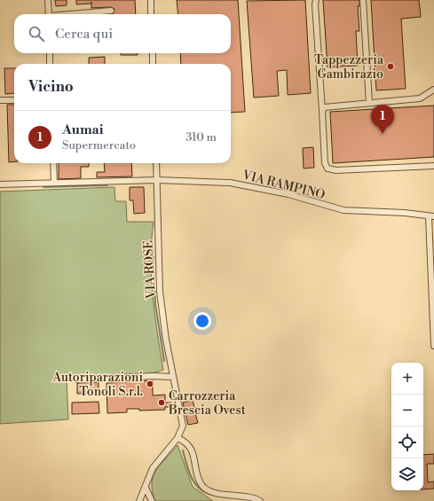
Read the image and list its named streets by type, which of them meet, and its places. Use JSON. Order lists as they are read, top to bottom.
{
  "streets": {
    "street": ["VIA RAMPINO", "VIA ROSE"]
  },
  "crossings": [
    ["VIA RAMPINO", "VIA ROSE"]
  ],
  "places": ["Tappezzeria Gambirazio", "Autoriparazioni Tonoli S.r.l.", "Carrozzeria Brescia Ovest"],
  "page": {
    "search": "Cerca qui",
    "heading": "Vicino",
    "pins": "1",
    "list": [
      {
        "mark": "1",
        "name": "Aumai",
        "note": "Supermercato",
        "value": "310 m"
      }
    ],
    "map_buttons": ["+", "−"]
  }
}
